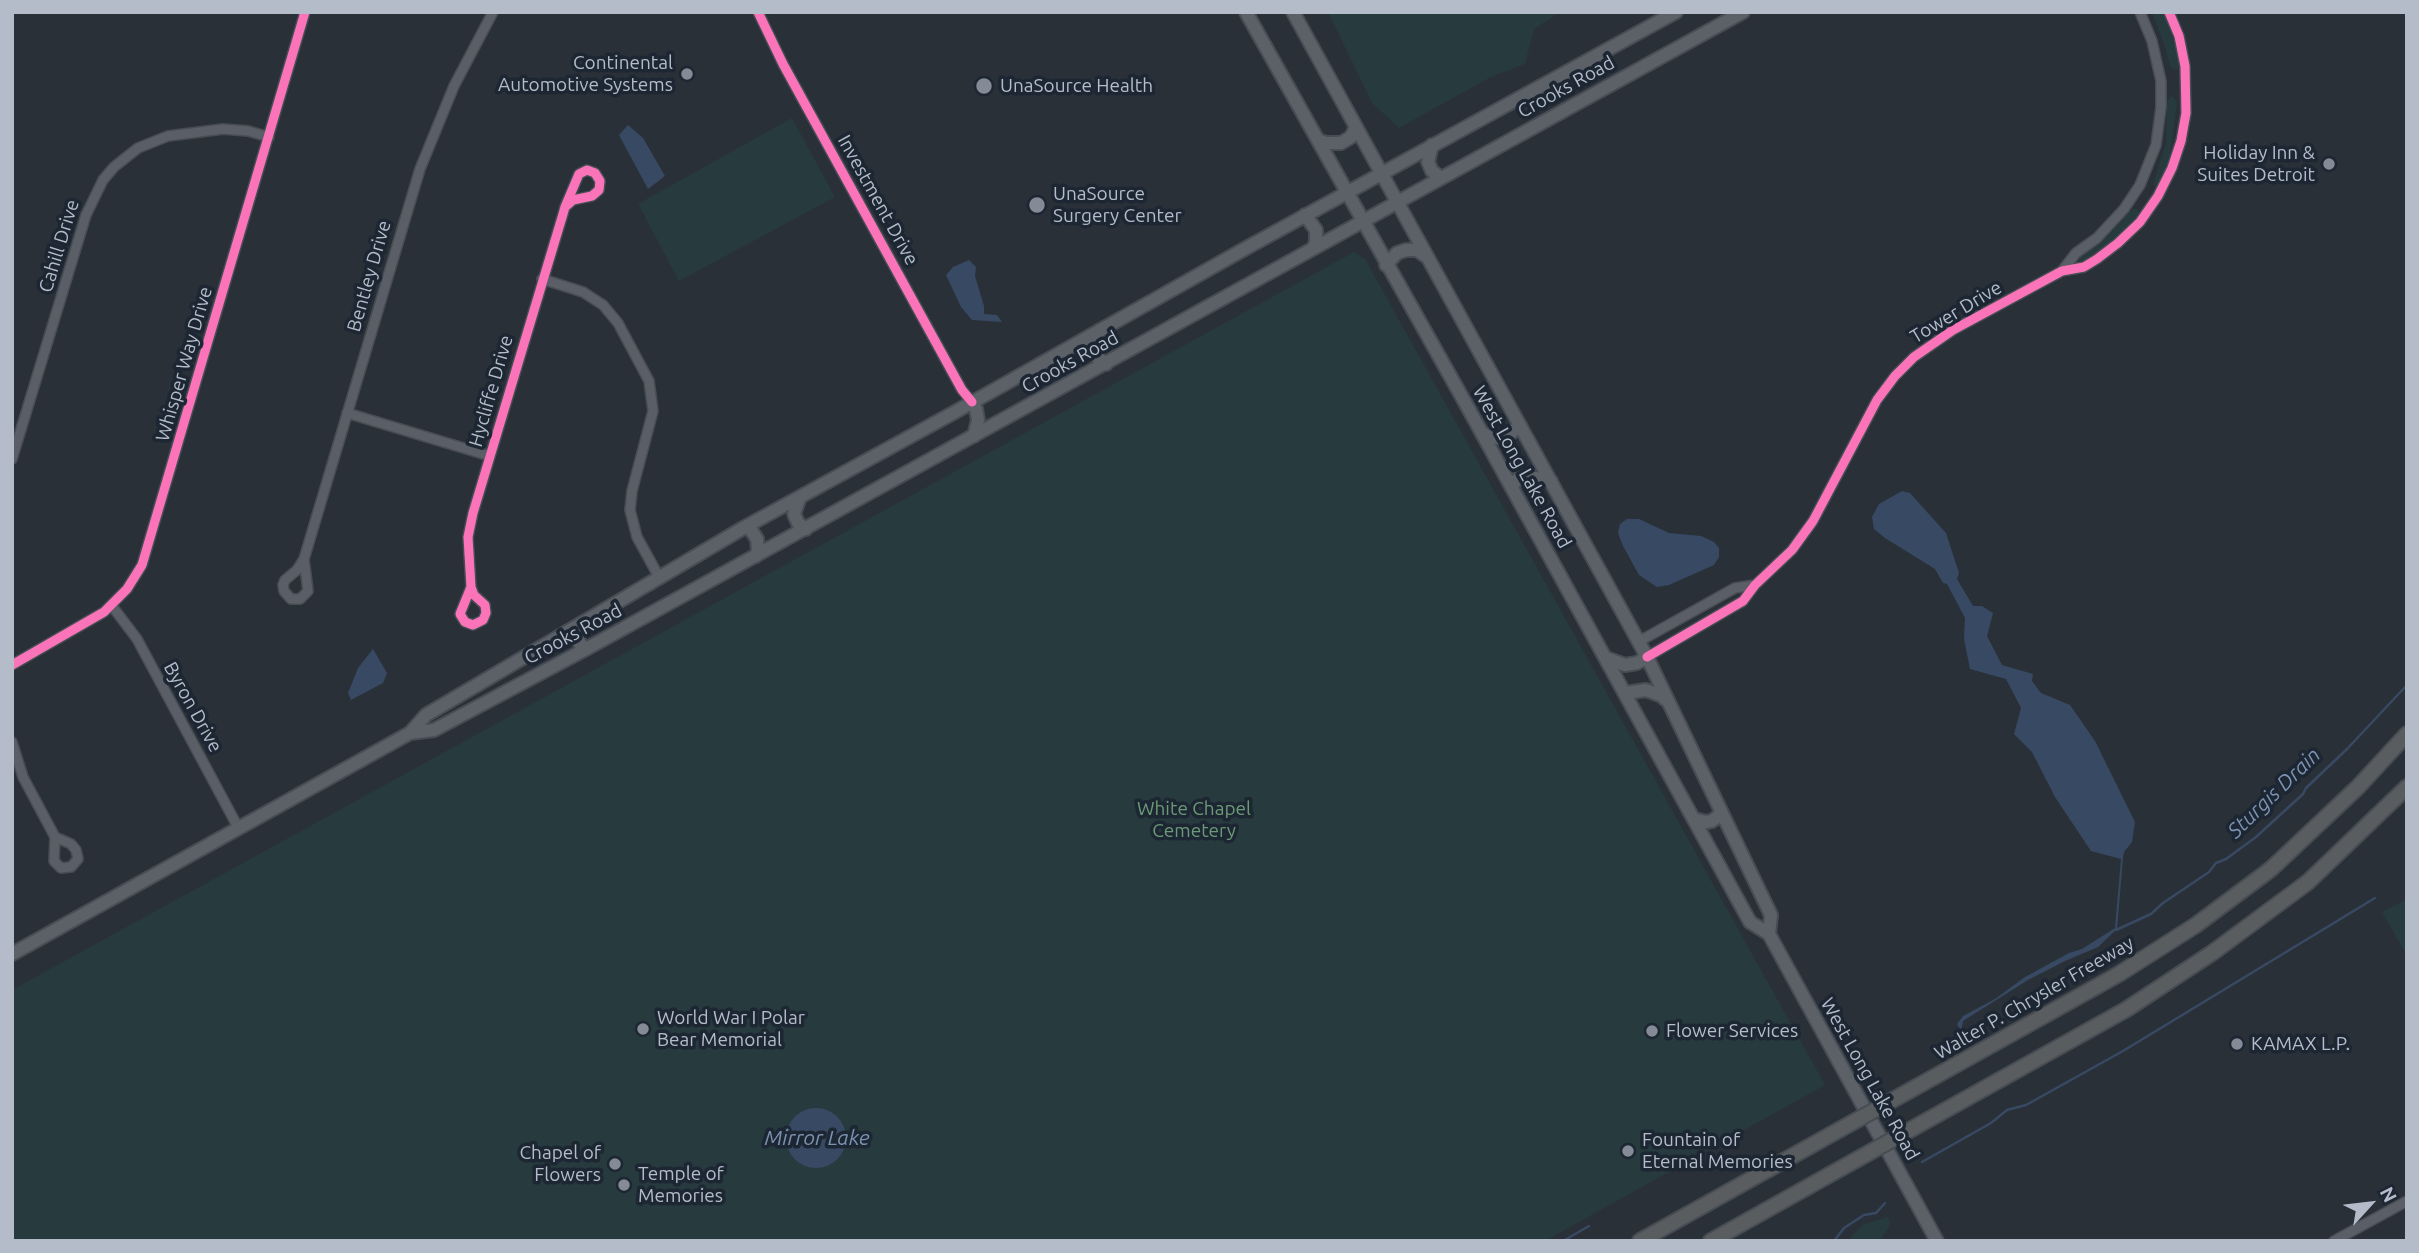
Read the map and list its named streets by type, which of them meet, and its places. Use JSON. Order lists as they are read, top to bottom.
{
  "streets": {
    "highway": ["Walter P. Chrysler Freeway"],
    "main road": ["Crooks Road", "West Long Lake Road"],
    "street": [
      "Investment Drive",
      "Cahill Drive",
      "Bentley Drive",
      "Tower Drive",
      "Whisper Way Drive",
      "Hycliffe Drive",
      "Byron Drive"
    ]
  },
  "crossings": [
    ["Crooks Road", "Investment Drive"],
    ["Crooks Road", "West Long Lake Road"],
    ["Crooks Road", "Byron Drive"],
    ["Cahill Drive", "Whisper Way Drive"],
    ["Tower Drive", "West Long Lake Road"],
    ["Whisper Way Drive", "Byron Drive"]
  ],
  "water": ["Sturgis Drain", "Mirror Lake"],
  "parks": ["White Chapel Cemetery"],
  "places": [
    "Continental Automotive Systems",
    "UnaSource Health",
    "Holiday Inn & Suites Detroit",
    "UnaSource Surgery Center",
    "World War I Polar Bear Memorial",
    "Flower Services",
    "KAMAX L.P.",
    "Fountain of Eternal Memories",
    "Chapel of Flowers",
    "Temple of Memories"
  ],
  "north": "top right"
}
